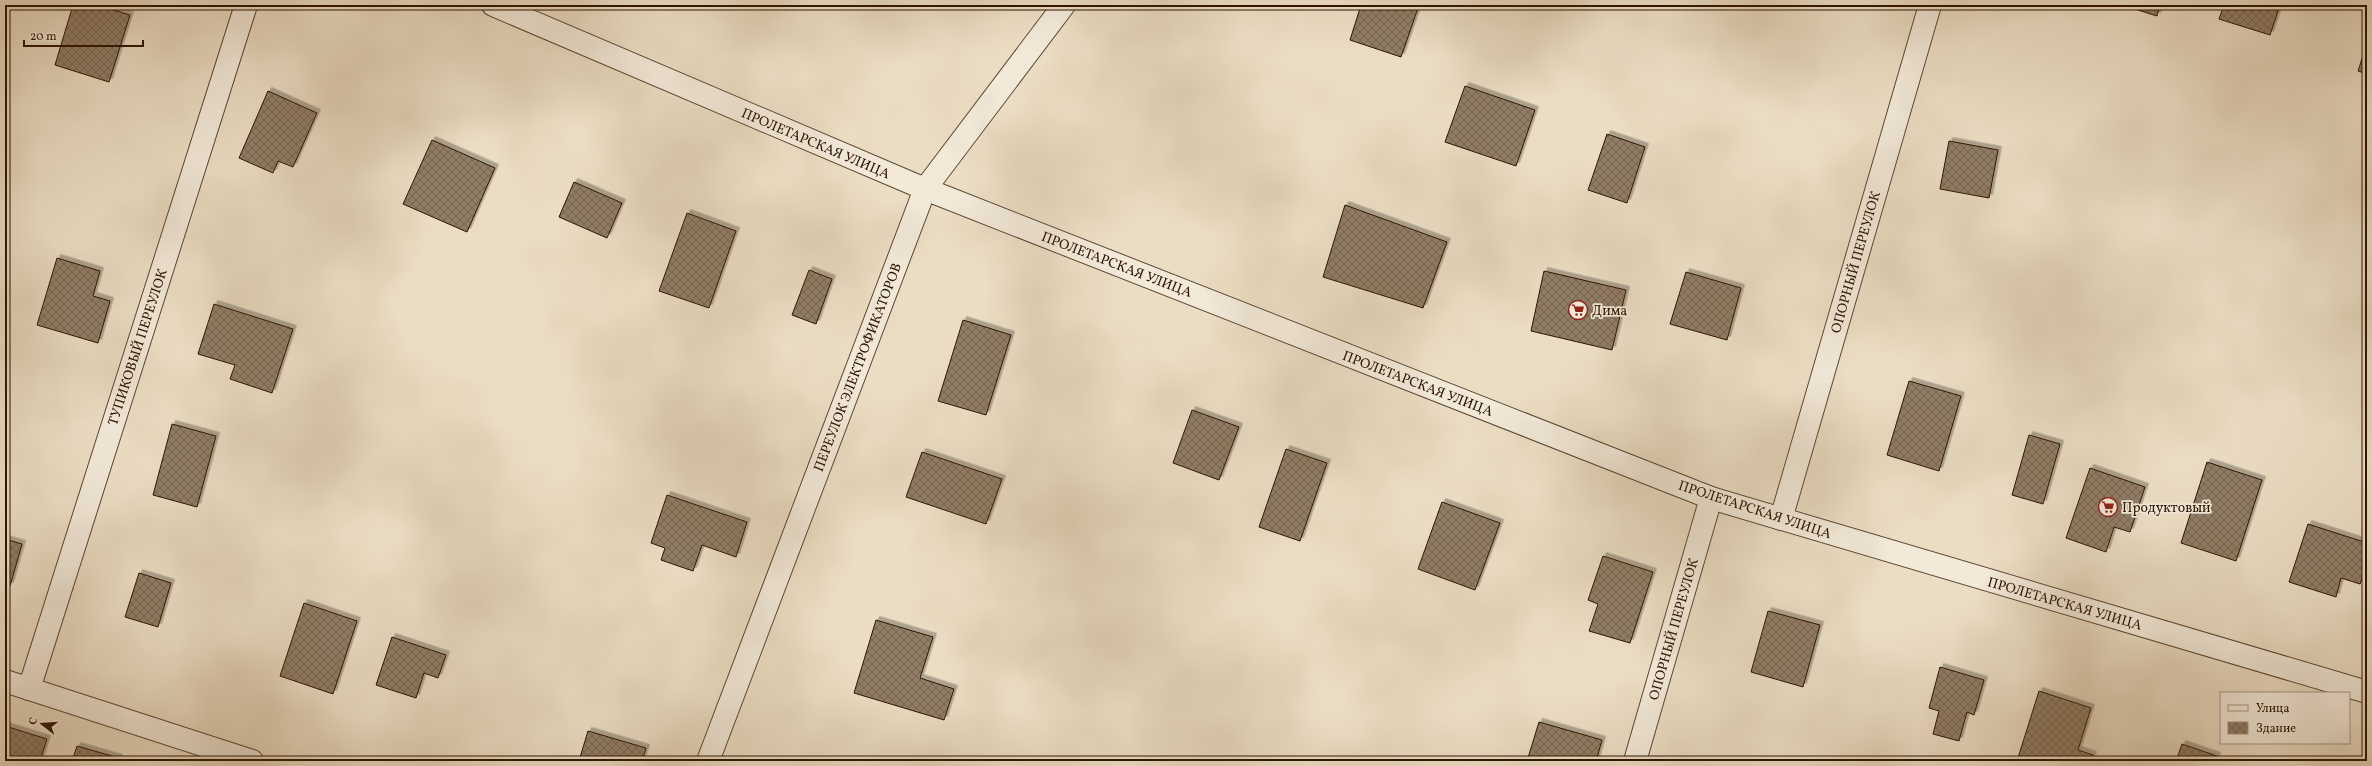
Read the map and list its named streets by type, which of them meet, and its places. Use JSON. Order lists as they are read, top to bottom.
{
  "streets": {
    "street": [
      "ПРОЛЕТАРСКАЯ УЛИЦА",
      "ОПОРНЫЙ ПЕРЕУЛОК",
      "ТУПИКОВЫЙ ПЕРЕУЛОК",
      "ПЕРЕУЛОК ЭЛЕКТРОФИКАТОРОВ"
    ]
  },
  "crossings": [
    ["ПРОЛЕТАРСКАЯ УЛИЦА", "ОПОРНЫЙ ПЕРЕУЛОК"],
    ["ПРОЛЕТАРСКАЯ УЛИЦА", "ПЕРЕУЛОК ЭЛЕКТРОФИКАТОРОВ"]
  ],
  "places": {
    "supermarket": ["Дима", "Продуктовый"]
  },
  "legend": ["Улица", "Здание"],
  "scale_bar": "20 m",
  "north": "left"
}
